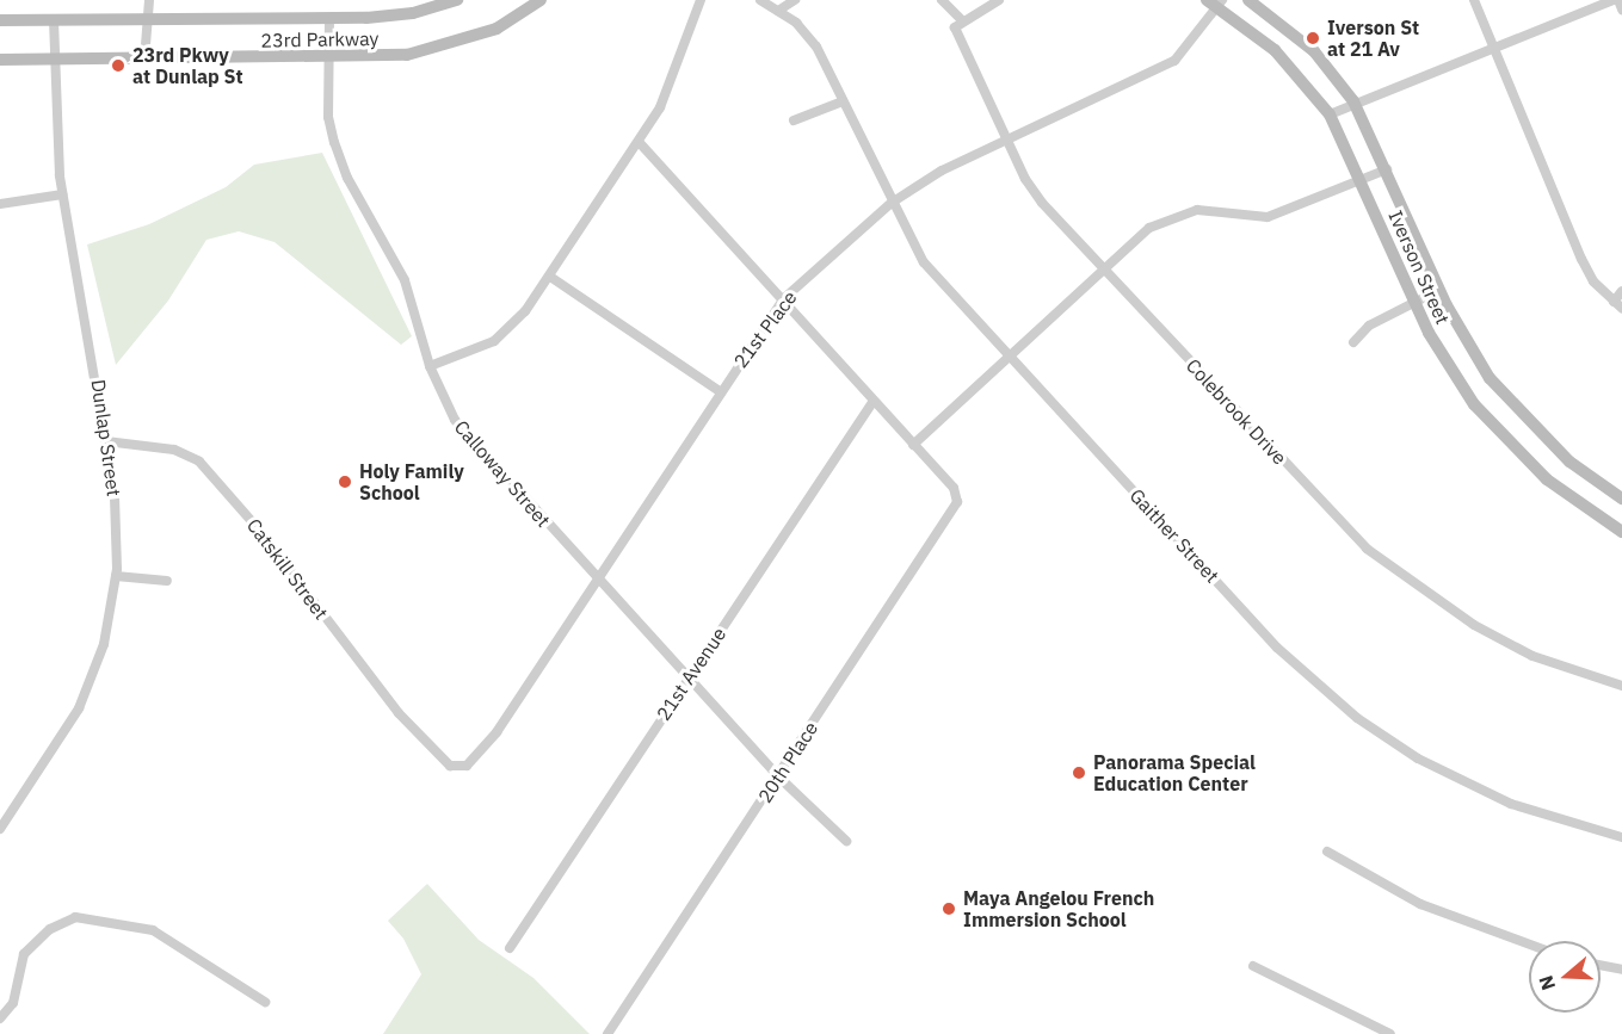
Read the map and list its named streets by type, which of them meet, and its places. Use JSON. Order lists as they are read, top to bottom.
{
  "streets": {
    "main road": ["23rd Parkway", "Iverson Street"],
    "street": [
      "21st Place",
      "Colebrook Drive",
      "Dunlap Street",
      "Calloway Street",
      "Gaither Street",
      "Catskill Street",
      "21st Avenue",
      "20th Place"
    ]
  },
  "crossings": [
    ["23rd Parkway", "Dunlap Street"],
    ["23rd Parkway", "Calloway Street"],
    ["Iverson Street", "21st Place"],
    ["21st Place", "Colebrook Drive"],
    ["21st Place", "Calloway Street"],
    ["21st Place", "Gaither Street"],
    ["21st Place", "Catskill Street"],
    ["Dunlap Street", "Catskill Street"],
    ["Calloway Street", "21st Avenue"],
    ["Calloway Street", "20th Place"]
  ],
  "places": [
    "Iverson St at 21 Av",
    "23rd Pkwy at Dunlap St",
    "Holy Family School",
    "Panorama Special Education Center",
    "Maya Angelou French Immersion School"
  ],
  "north": "left"
}
